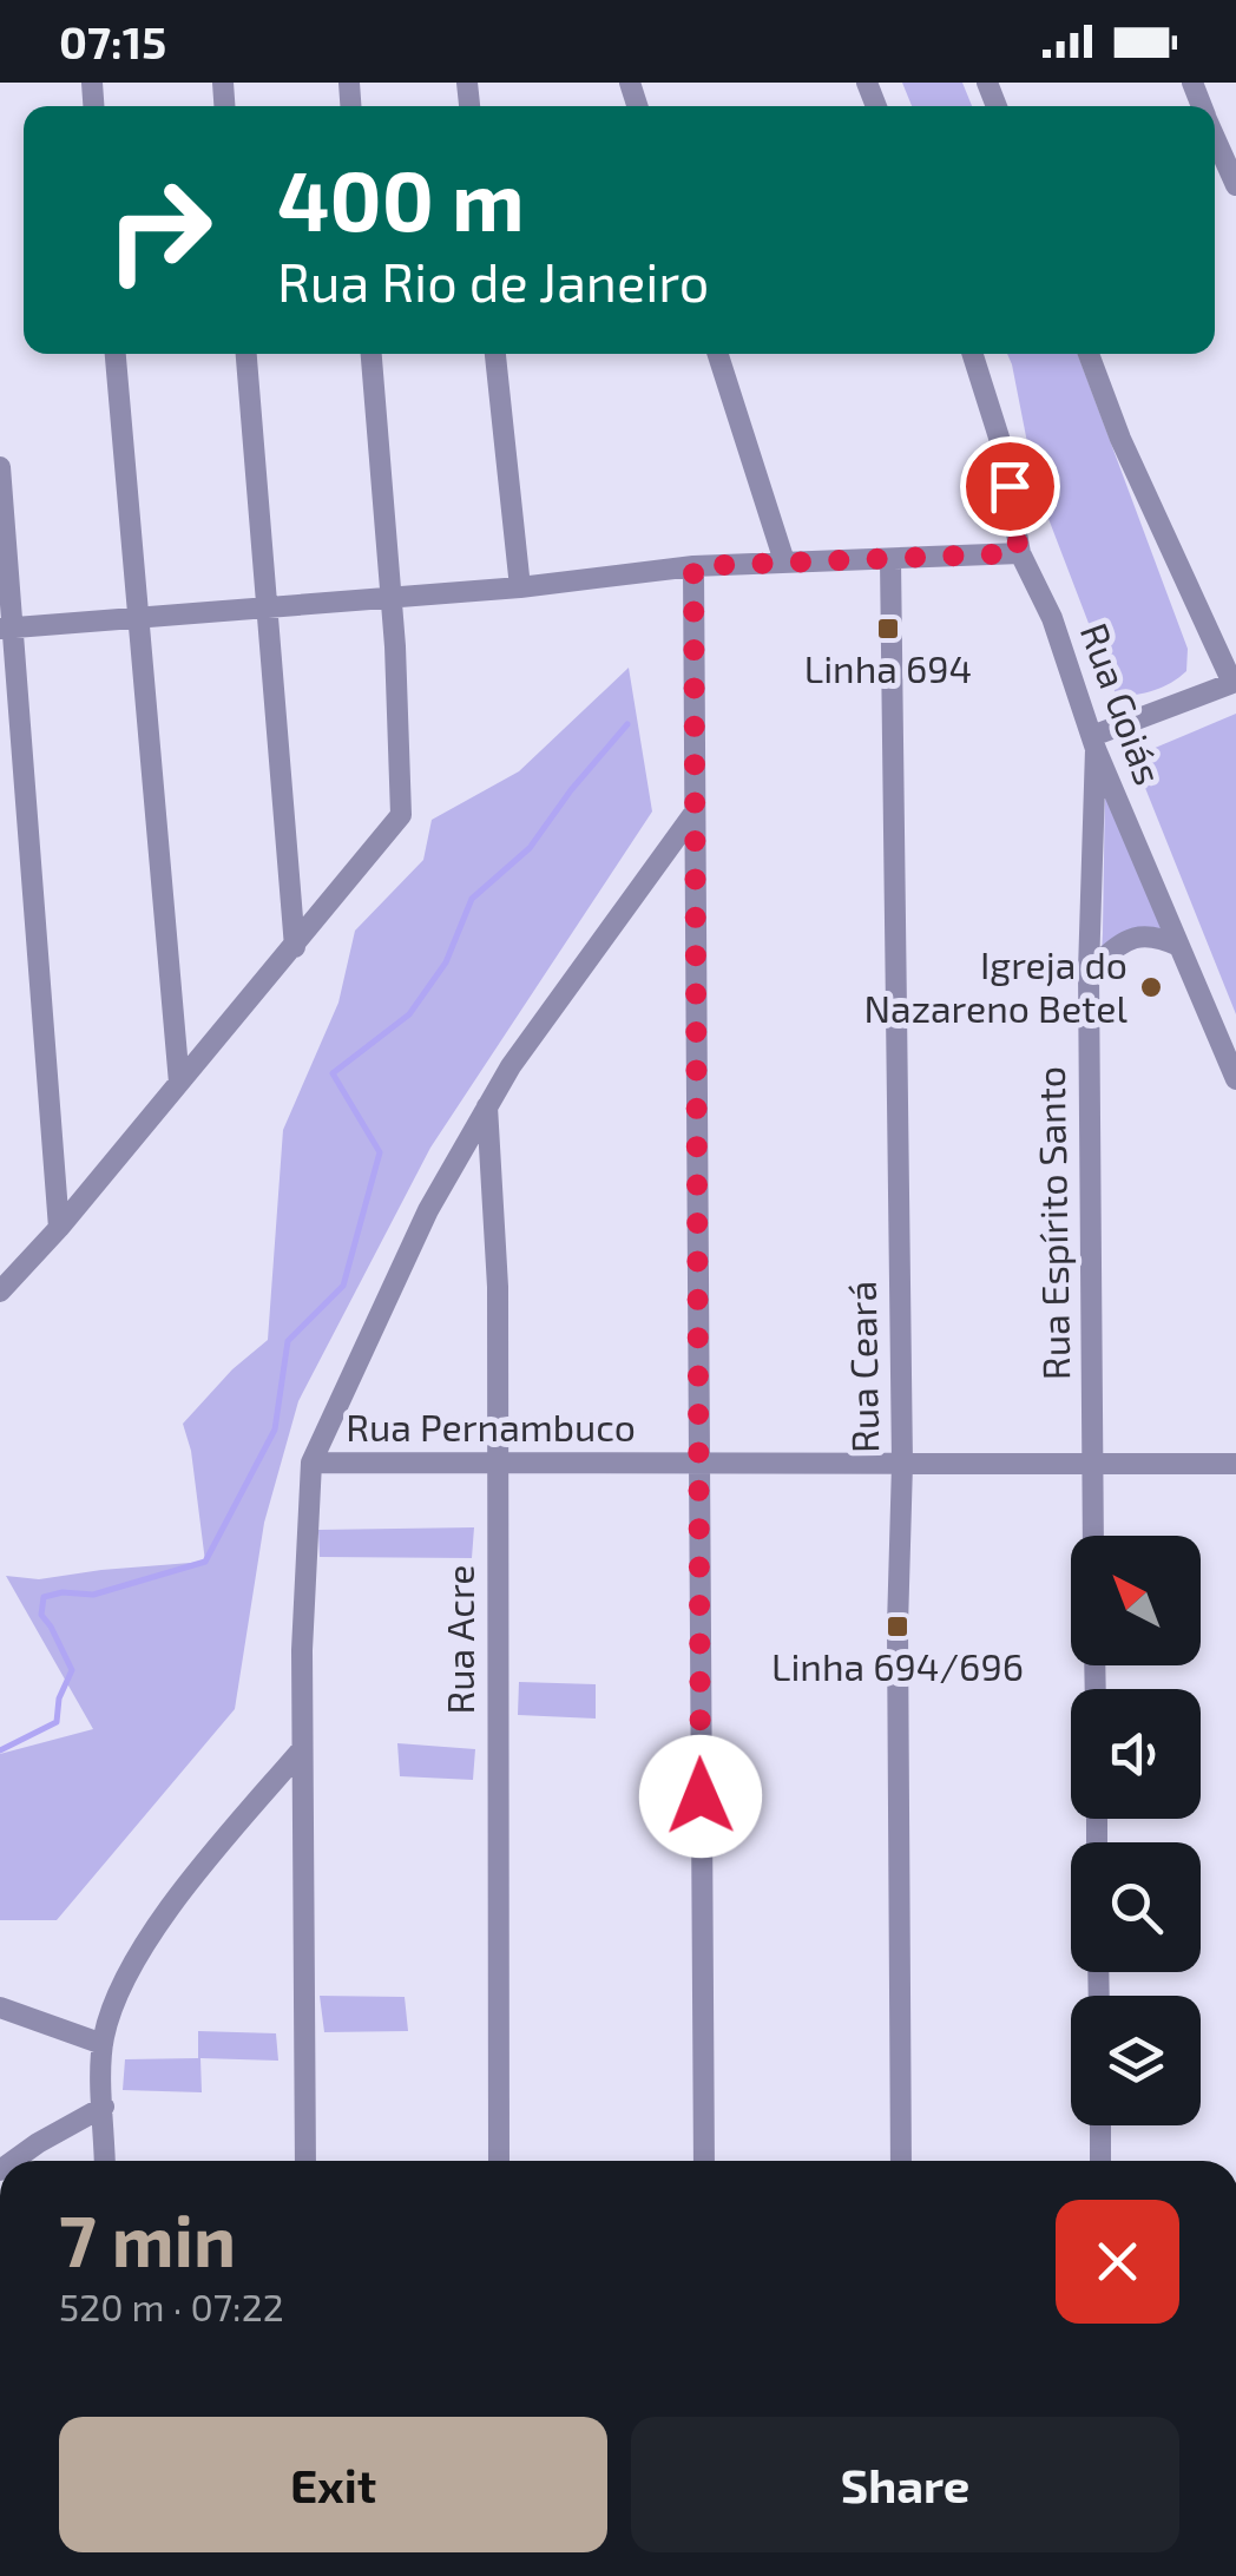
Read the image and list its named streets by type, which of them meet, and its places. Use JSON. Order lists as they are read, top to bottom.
{
  "streets": {
    "street": [
      "Rua Goiás",
      "Rua Espírito Santo",
      "Rua Ceará",
      "Rua Pernambuco",
      "Rua Acre"
    ]
  },
  "crossings": [
    ["Rua Goiás", "Rua Espírito Santo"],
    ["Rua Espírito Santo", "Rua Pernambuco"],
    ["Rua Ceará", "Rua Pernambuco"],
    ["Rua Pernambuco", "Rua Acre"]
  ],
  "places": {
    "transit": ["Linha 694", "Linha 694/696"],
    "other": ["Igreja do Nazareno Betel"]
  },
  "north": "top left",
  "page": {
    "status": "07:15",
    "turn": ["400 m", "Rua Rio de Janeiro"],
    "heading": ["7 min", "520 m · 07:22"],
    "buttons": ["Exit", "Share"]
  }
}
